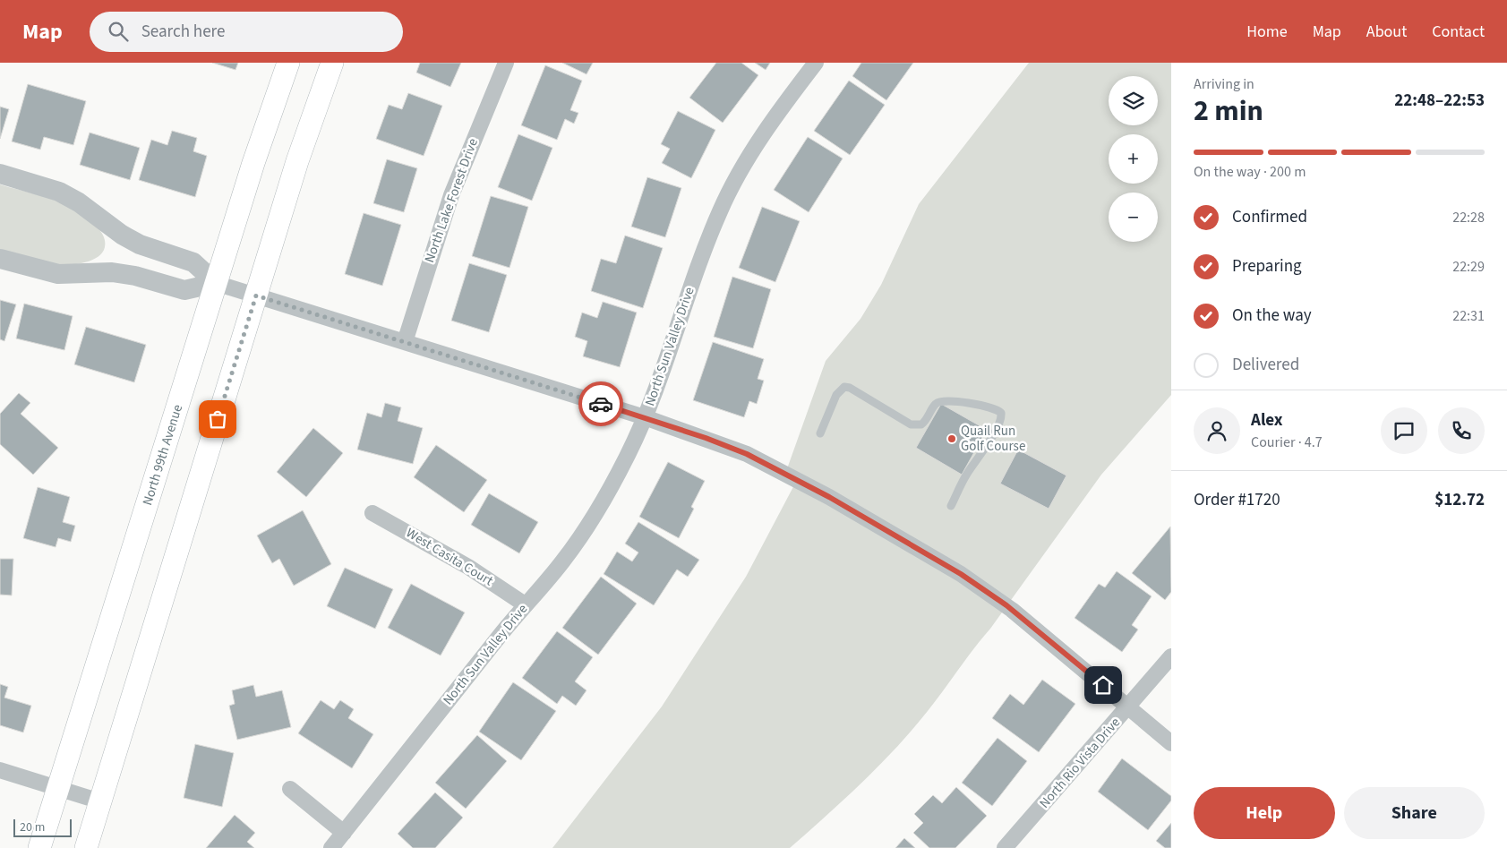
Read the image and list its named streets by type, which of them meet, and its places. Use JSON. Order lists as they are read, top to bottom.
{
  "streets": {
    "main road": ["North 99th Avenue"],
    "street": [
      "North Lake Forest Drive",
      "North Sun Valley Drive",
      "West Casita Court",
      "North Rio Vista Drive"
    ]
  },
  "crossings": [
    ["North Sun Valley Drive", "West Casita Court"]
  ],
  "places": ["Quail Run Golf Course"],
  "scale_bar": "20 m",
  "page": {
    "header": "Map",
    "search": "Search here",
    "nav": [
      "Home",
      "Map",
      "About",
      "Contact"
    ],
    "heading": ["2 min", "Arriving in", "22:48–22:53"],
    "panel": [
      "Alex",
      "Courier · 4.7",
      "Order #1720",
      "$12.72"
    ],
    "map_buttons": ["+", "−"],
    "bar": "On the way · 200 m",
    "list": [
      ["Confirmed", "22:28"],
      ["Preparing", "22:29"],
      ["On the way", "22:31"],
      "Delivered"
    ],
    "buttons": ["Help", "Share"],
    "scale": "20 m"
  }
}
